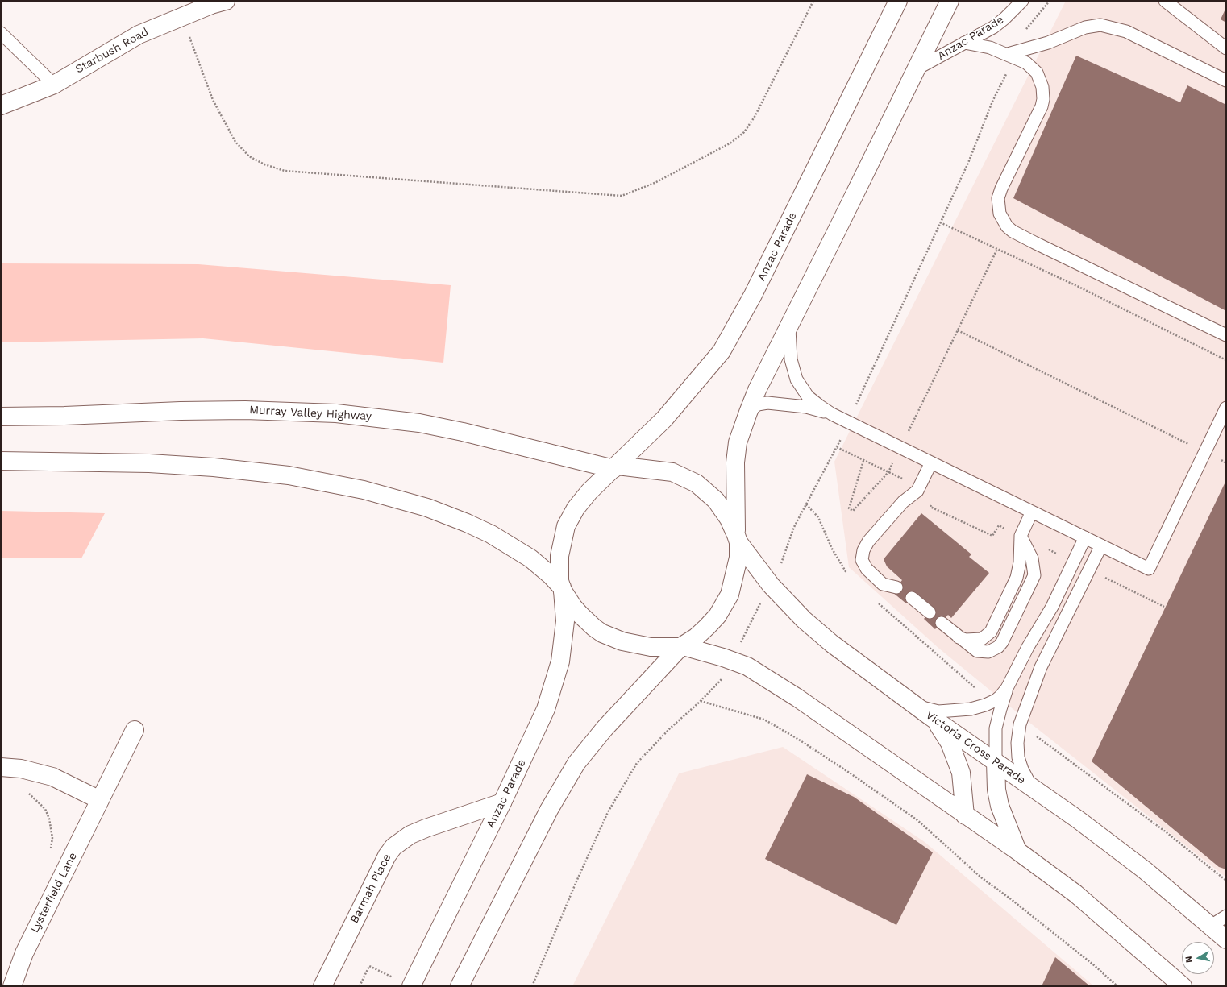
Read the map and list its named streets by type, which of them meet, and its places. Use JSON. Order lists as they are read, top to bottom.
{
  "streets": {
    "main road": [
      "Anzac Parade",
      "Starbush Road",
      "Murray Valley Highway",
      "Victoria Cross Parade",
      "Barmah Place",
      "Lysterfield Lane"
    ]
  },
  "crossings": [
    ["Anzac Parade", "Murray Valley Highway"],
    ["Anzac Parade", "Victoria Cross Parade"],
    ["Anzac Parade", "Barmah Place"],
    ["Murray Valley Highway", "Victoria Cross Parade"]
  ],
  "north": "left"
}
